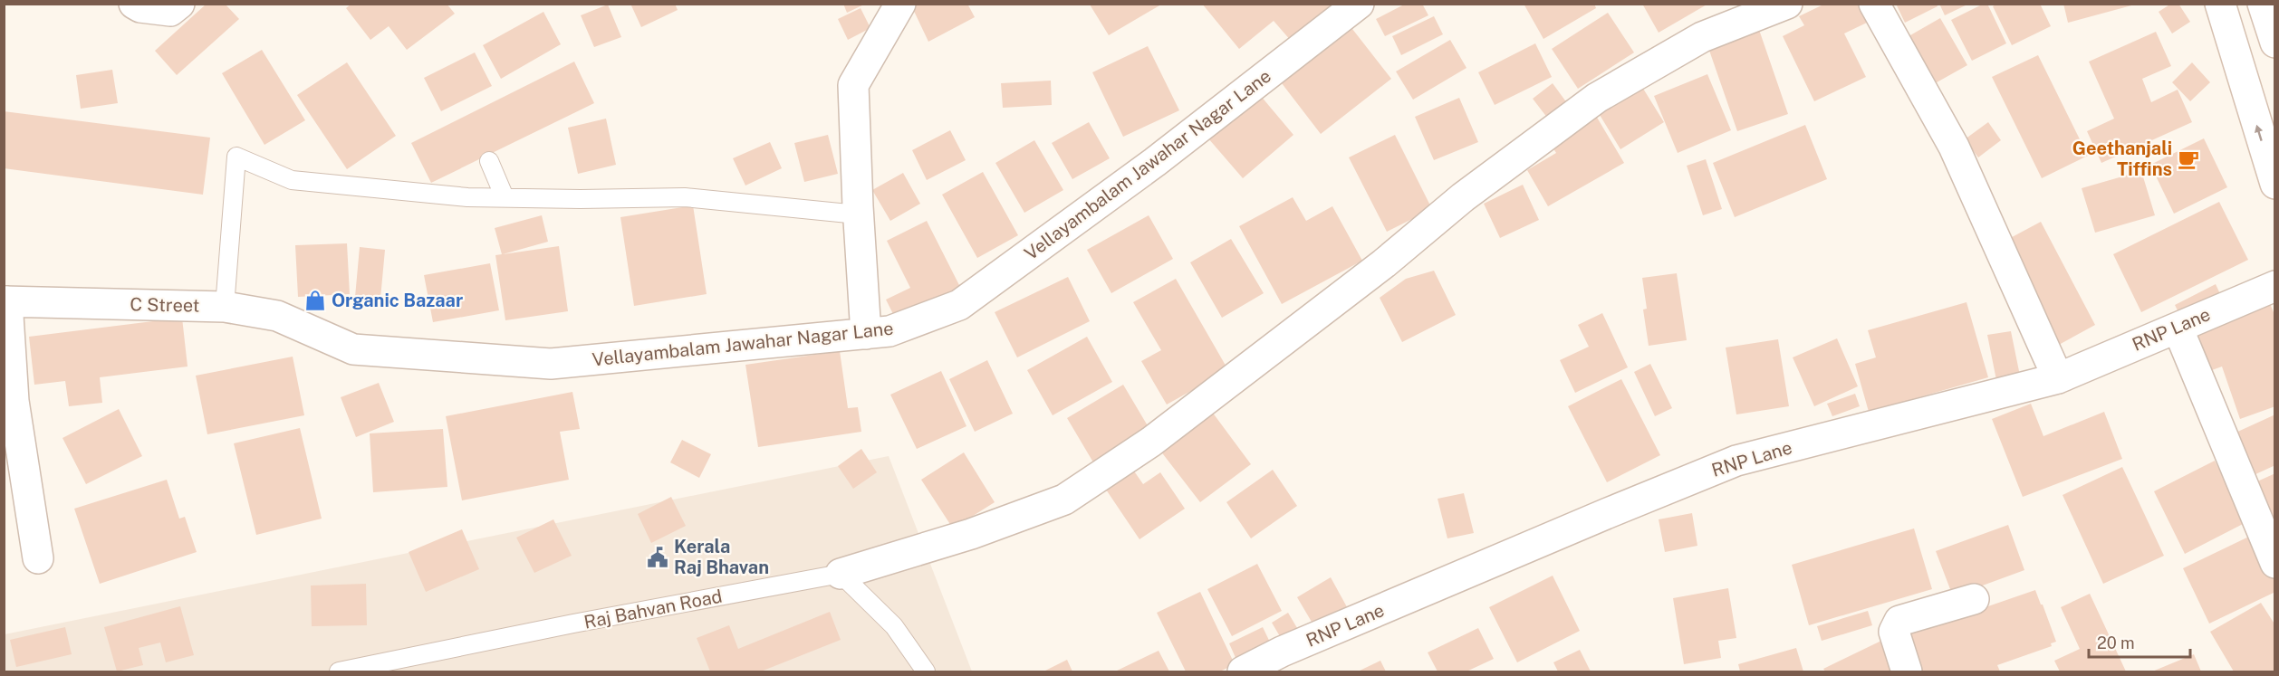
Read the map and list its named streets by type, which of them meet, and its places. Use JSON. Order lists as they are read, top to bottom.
{
  "streets": {
    "street": ["Vellayambalam Jawahar Nagar Lane", "C Street", "RNP Lane"],
    "lane": ["Raj Bahvan Road"]
  },
  "crossings": [
    ["Vellayambalam Jawahar Nagar Lane", "C Street"]
  ],
  "places": {
    "cafe": ["Geethanjali Tiffins"],
    "shop": ["Organic Bazaar"],
    "public building": ["Kerala Raj Bhavan"]
  },
  "scale_bar": "20 m"
}
